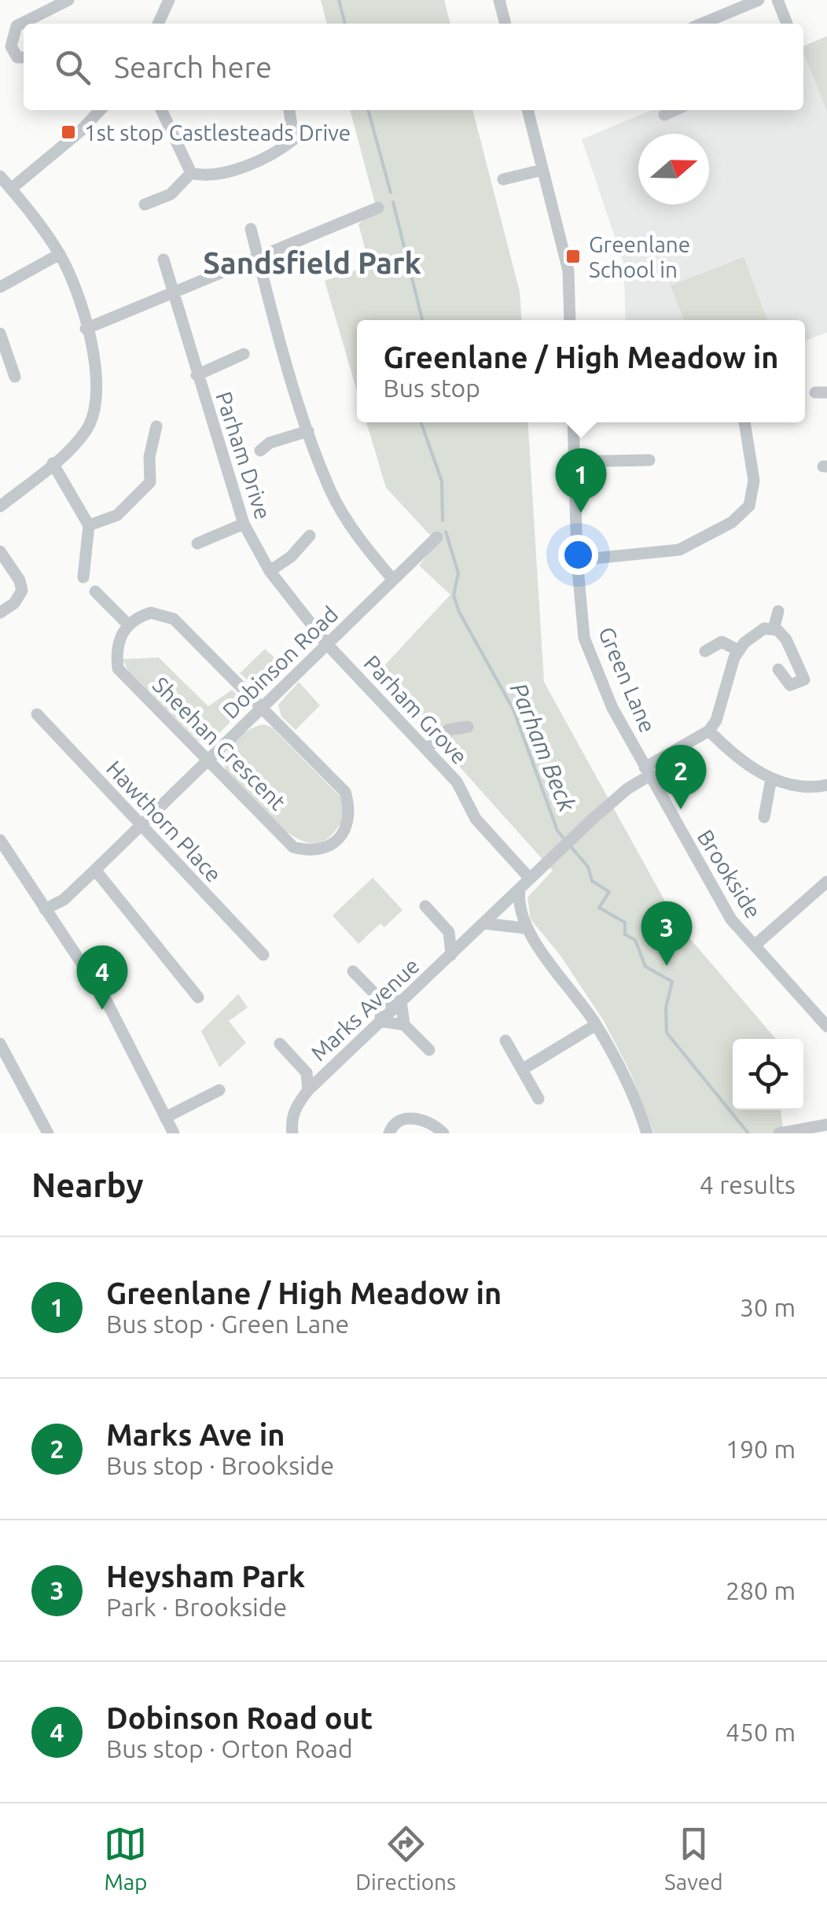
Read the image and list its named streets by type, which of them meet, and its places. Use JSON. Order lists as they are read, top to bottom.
{
  "streets": {
    "street": [
      "Parham Drive",
      "Dobinson Road",
      "Green Lane",
      "Parham Grove",
      "Sheehan Crescent",
      "Hawthorn Place",
      "Brookside",
      "Marks Avenue"
    ]
  },
  "crossings": [
    ["Parham Drive", "Dobinson Road"],
    ["Parham Drive", "Parham Grove"],
    ["Dobinson Road", "Parham Grove"],
    ["Dobinson Road", "Sheehan Crescent"],
    ["Dobinson Road", "Hawthorn Place"],
    ["Green Lane", "Brookside"],
    ["Green Lane", "Marks Avenue"],
    ["Parham Grove", "Marks Avenue"],
    ["Brookside", "Marks Avenue"]
  ],
  "districts": ["Sandsfield Park"],
  "water": ["Parham Beck"],
  "places": {
    "transit": ["1st stop Castlesteads Drive", "Greenlane School in"]
  },
  "north": "right",
  "page": {
    "search": "Search here",
    "popup": ["Greenlane / High Meadow in", "Bus stop"],
    "pins": [
      "1",
      "2",
      "3",
      "4"
    ],
    "heading": ["Nearby", "4 results"],
    "list": [
      {
        "mark": "1",
        "name": "Greenlane / High Meadow in",
        "note": "Bus stop · Green Lane",
        "value": "30 m"
      },
      {
        "mark": "2",
        "name": "Marks Ave in",
        "note": "Bus stop · Brookside",
        "value": "190 m"
      },
      {
        "mark": "3",
        "name": "Heysham Park",
        "note": "Park · Brookside",
        "value": "280 m"
      },
      {
        "mark": "4",
        "name": "Dobinson Road out",
        "note": "Bus stop · Orton Road",
        "value": "450 m"
      }
    ],
    "nav": ["Map", "Directions", "Saved"]
  }
}
